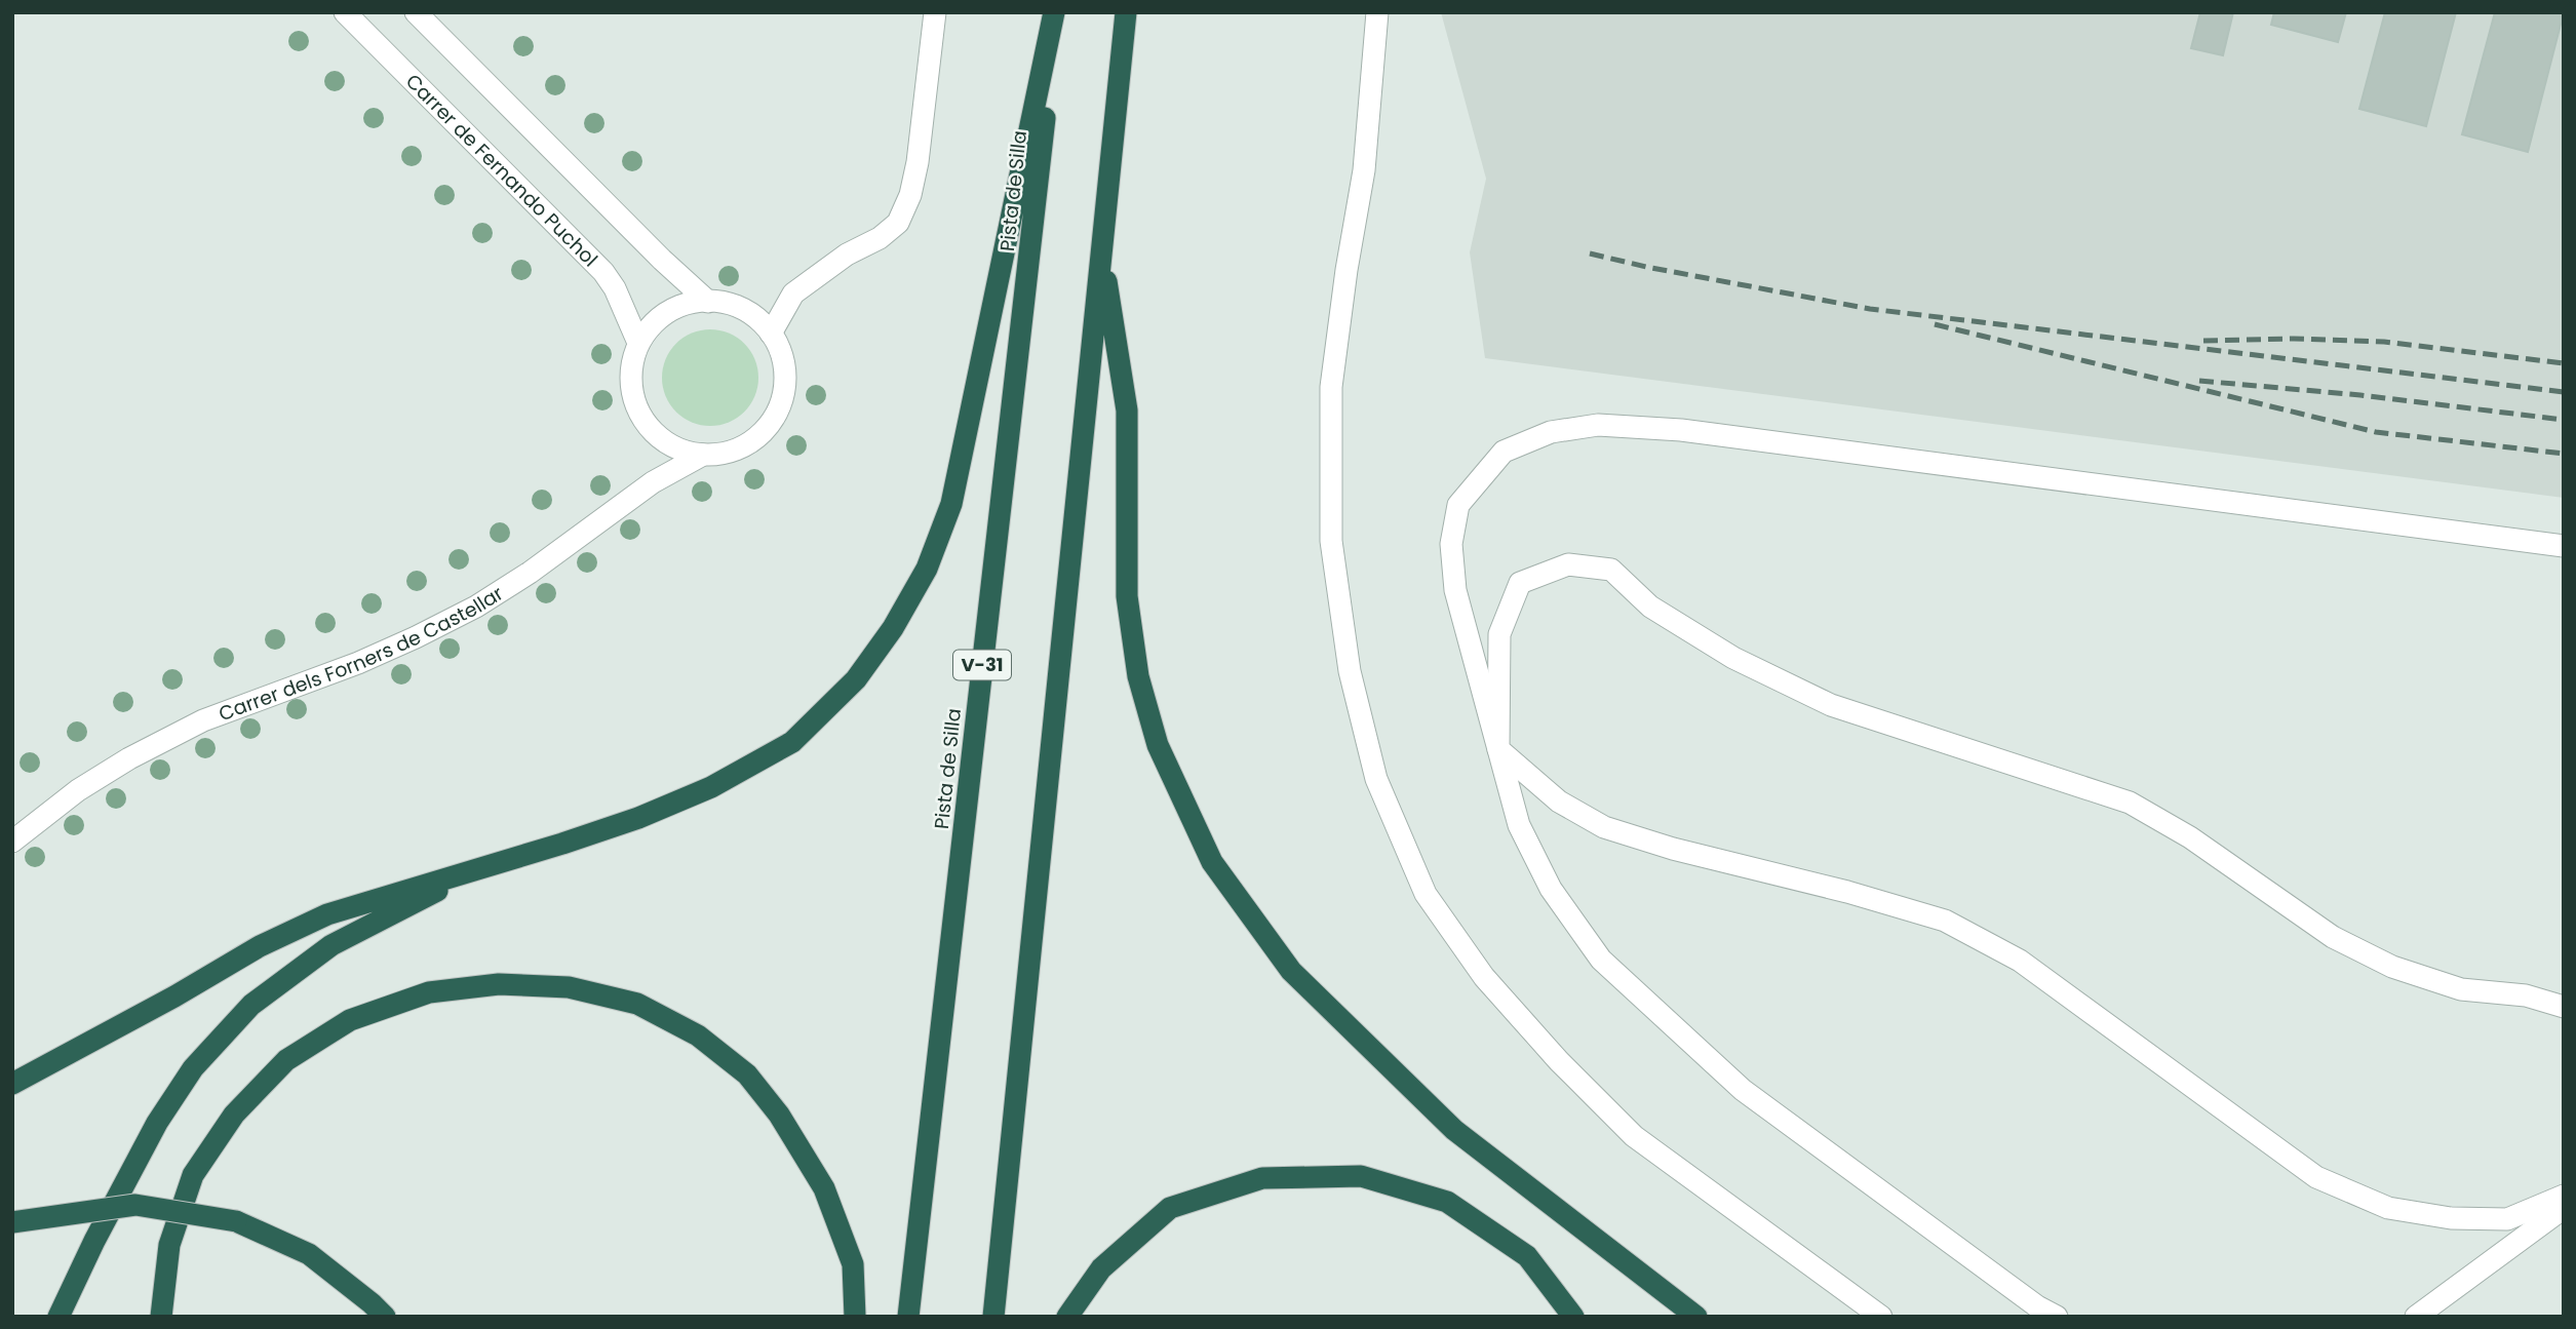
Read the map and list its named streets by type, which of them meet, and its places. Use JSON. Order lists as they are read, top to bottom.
{
  "streets": {
    "highway": ["Pista de Silla", "V-31"],
    "street": ["Carrer de Fernando Puchol", "Carrer dels Forners de Castellar"]
  },
  "crossings": [
    ["Carrer de Fernando Puchol", "Carrer dels Forners de Castellar"]
  ]
}
